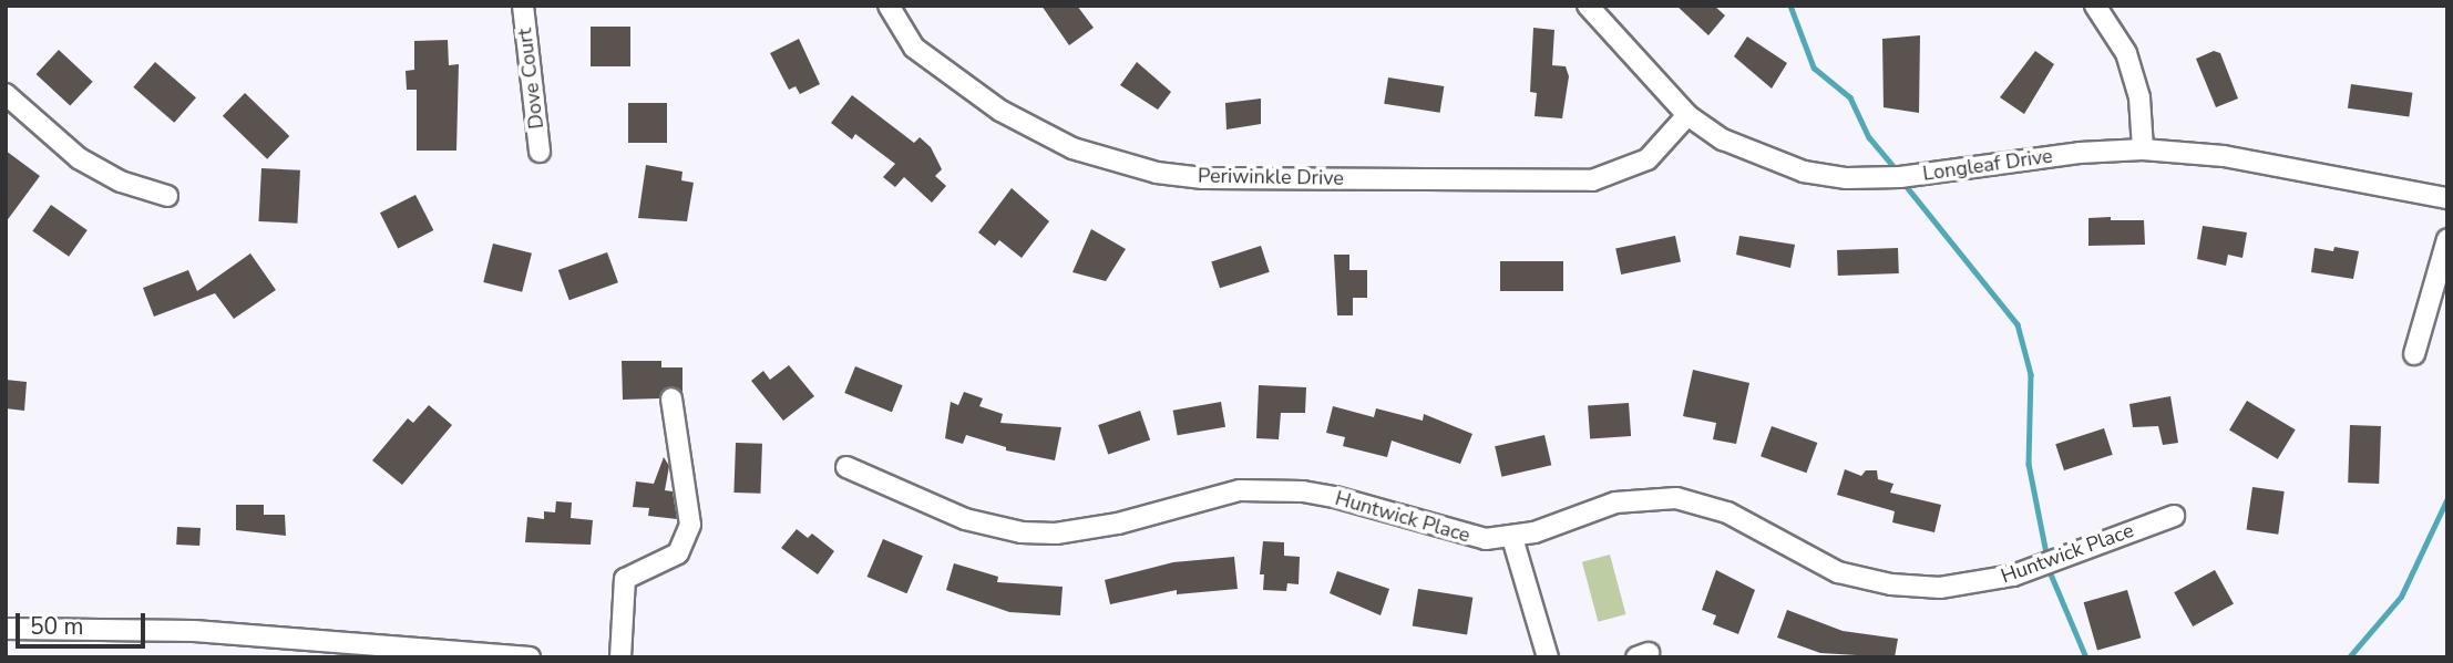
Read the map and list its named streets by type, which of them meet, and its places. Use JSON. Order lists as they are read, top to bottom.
{
  "streets": {
    "street": [
      "Dove Court",
      "Longleaf Drive",
      "Periwinkle Drive",
      "Huntwick Place"
    ]
  },
  "crossings": [
    ["Longleaf Drive", "Periwinkle Drive"]
  ],
  "scale_bar": "50 m"
}
